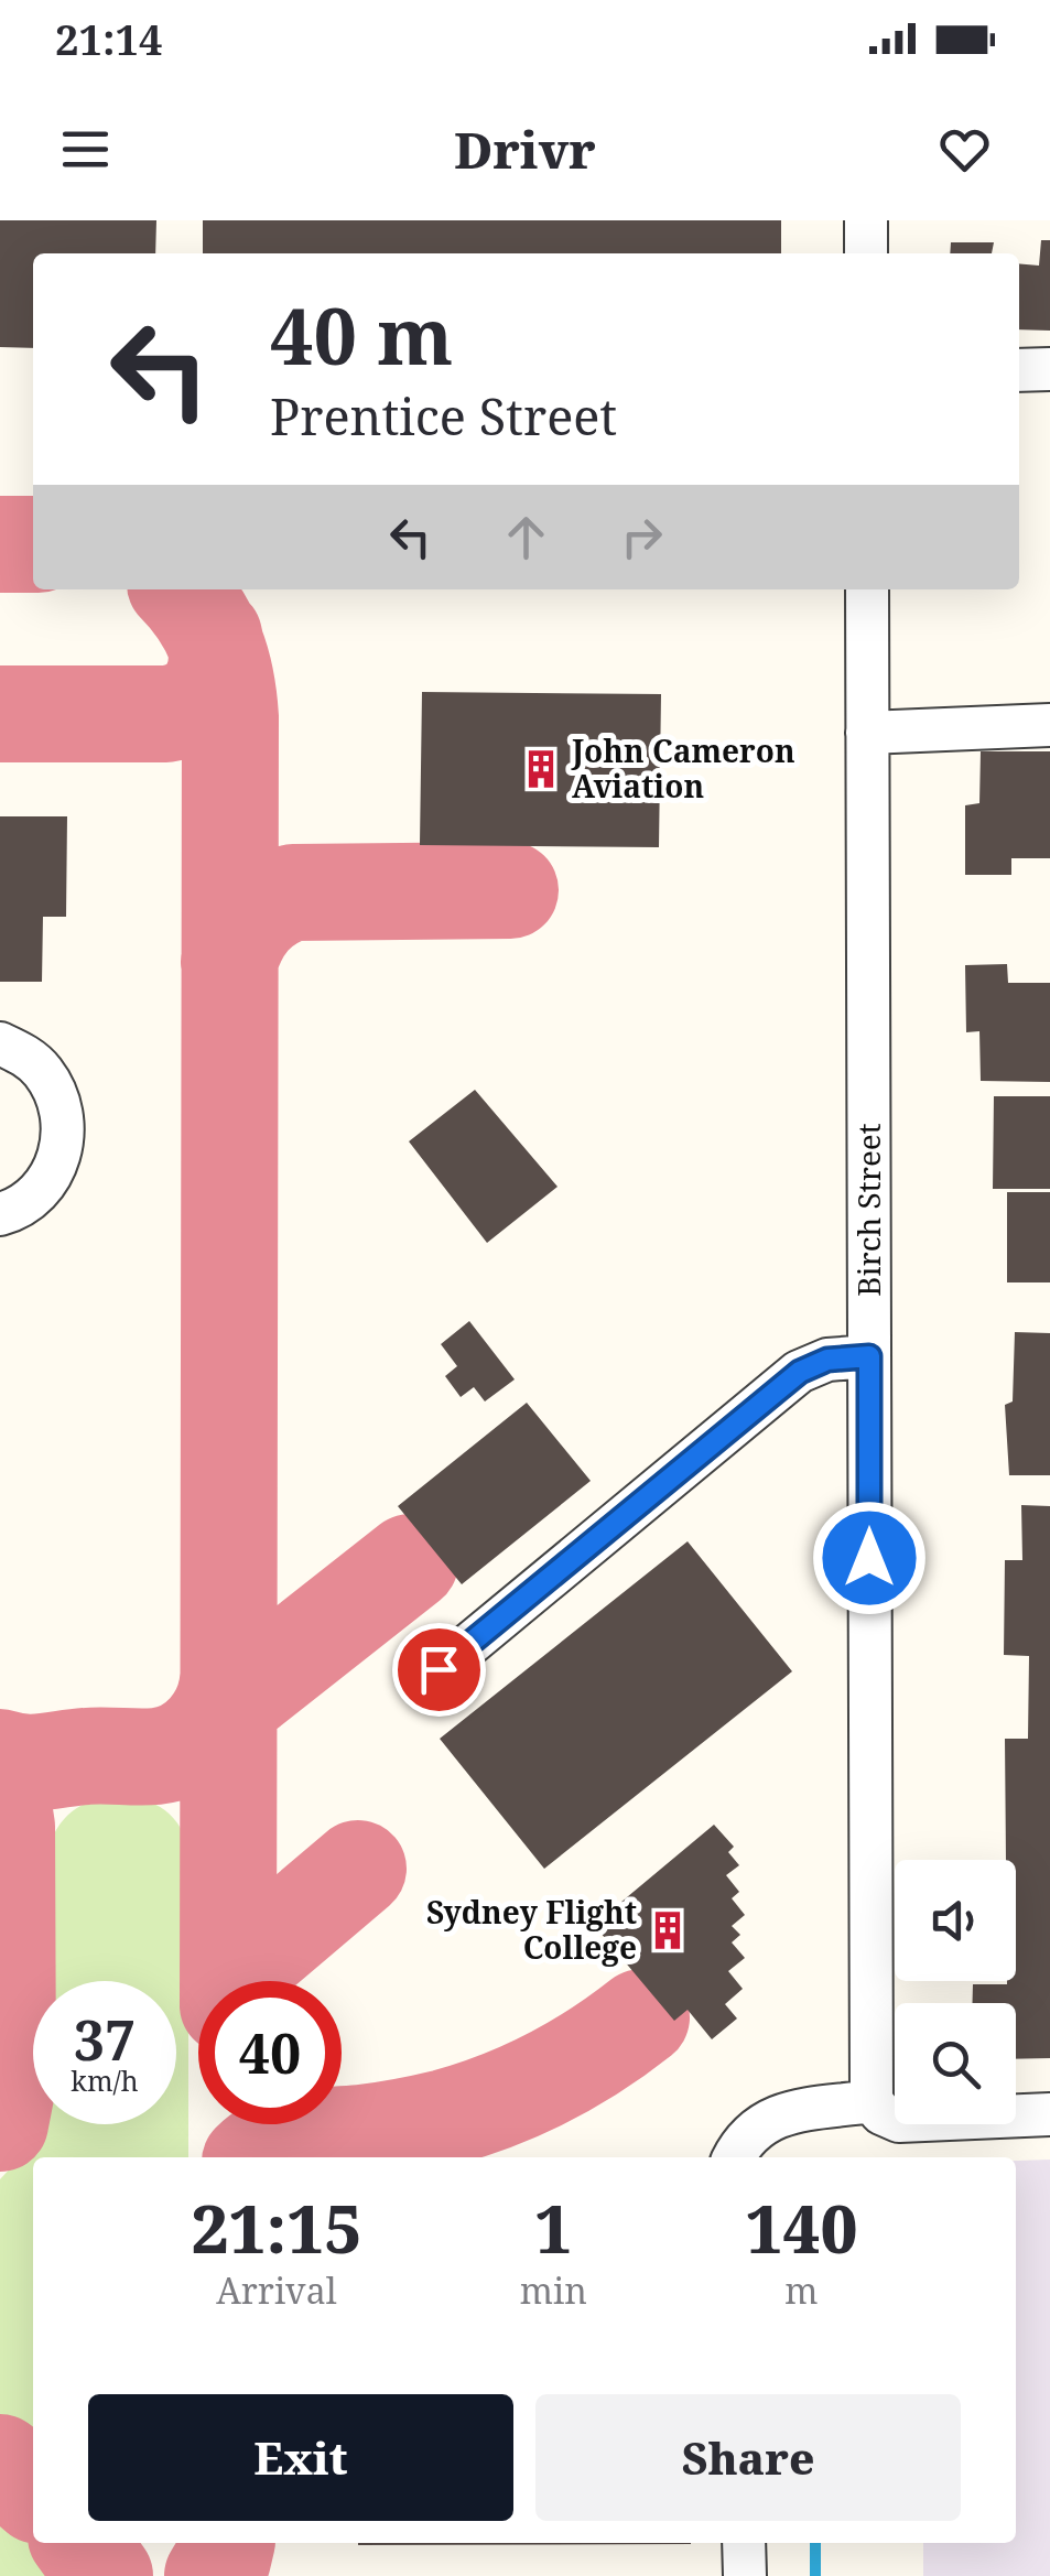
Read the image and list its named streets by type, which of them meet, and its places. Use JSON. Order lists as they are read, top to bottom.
{
  "streets": {
    "street": ["Birch Street"]
  },
  "places": {
    "building": ["John Cameron Aviation", "Sydney Flight College"]
  },
  "page": {
    "status": "21:14",
    "header": "Drivr",
    "turn": ["40 m", "Prentice Street"],
    "speed": "37 km/h",
    "limit": "40",
    "eta": [
      "21:15",
      "Arrival",
      "1",
      "min",
      "140",
      "m"
    ],
    "buttons": ["Exit", "Share"]
  }
}
